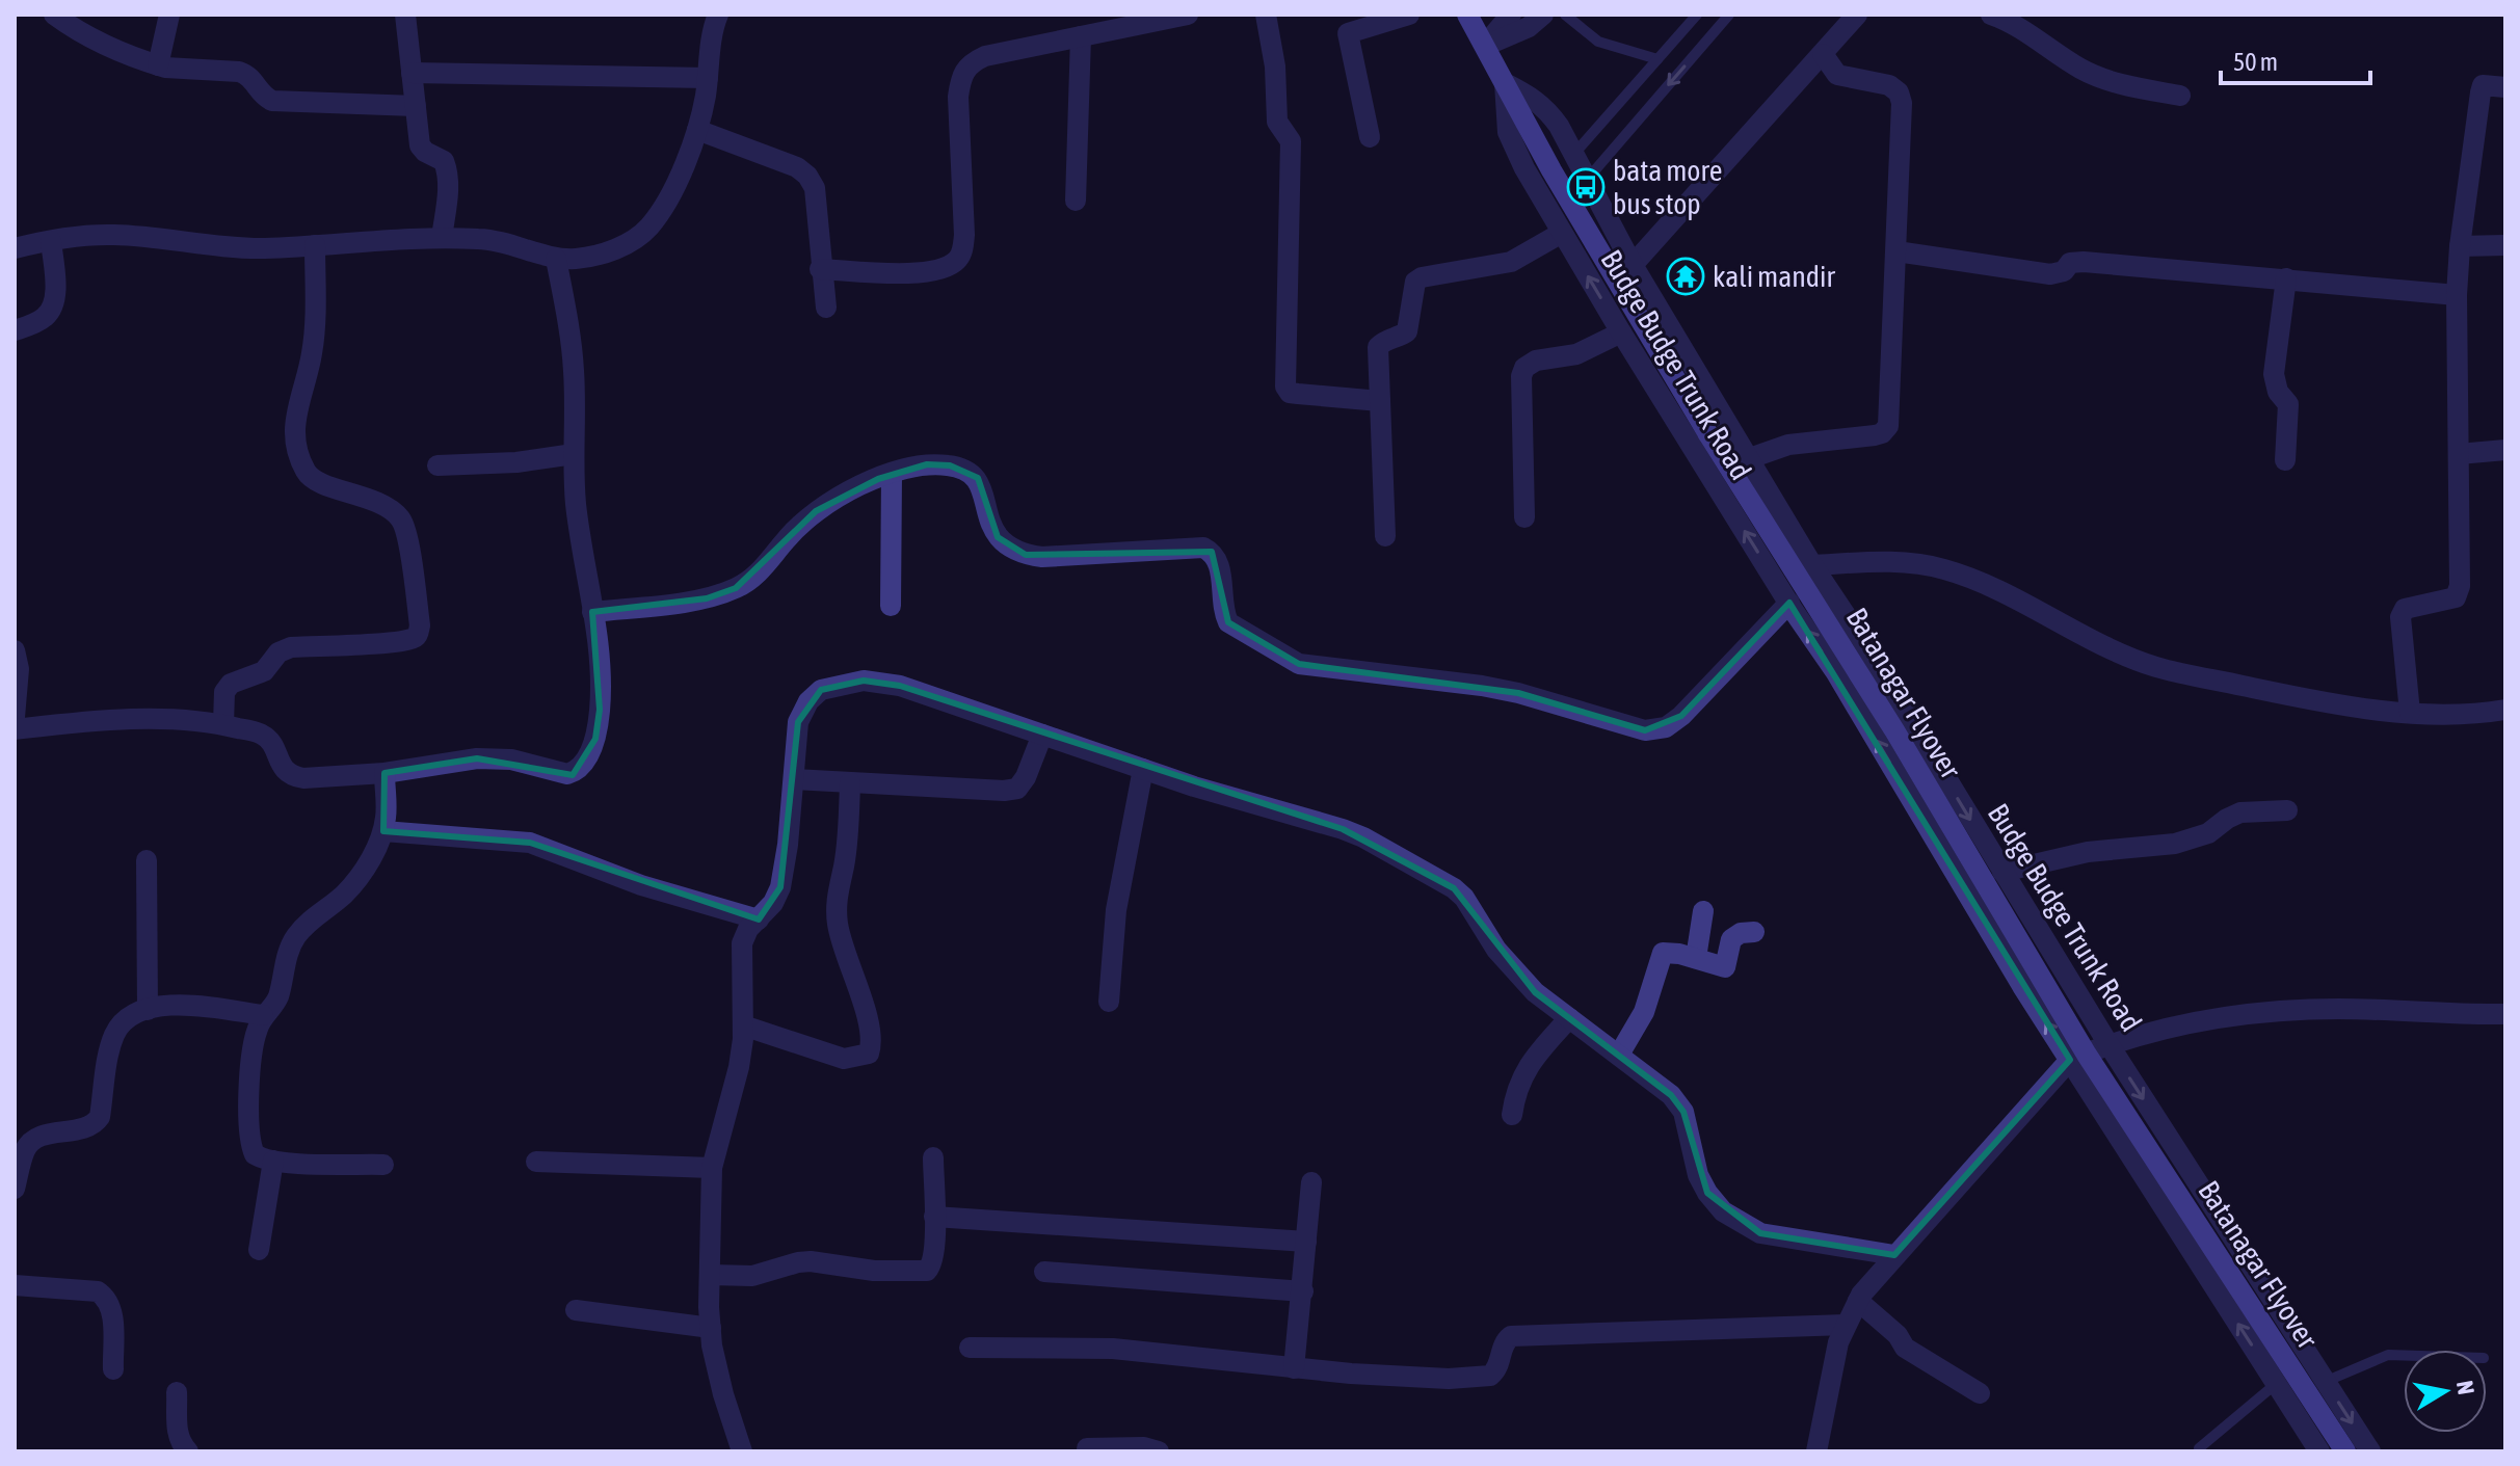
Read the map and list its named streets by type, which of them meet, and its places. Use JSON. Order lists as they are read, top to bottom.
{
  "streets": {
    "main road": ["Batanagar Flyover"],
    "street": ["Budge Budge Trunk Road"]
  },
  "crossings": [
    ["Budge Budge Trunk Road", "Batanagar Flyover"]
  ],
  "places": {
    "bus stop": ["bata more bus stop"],
    "temple": ["kali mandir"]
  },
  "scale_bar": "50 m",
  "north": "right"
}
